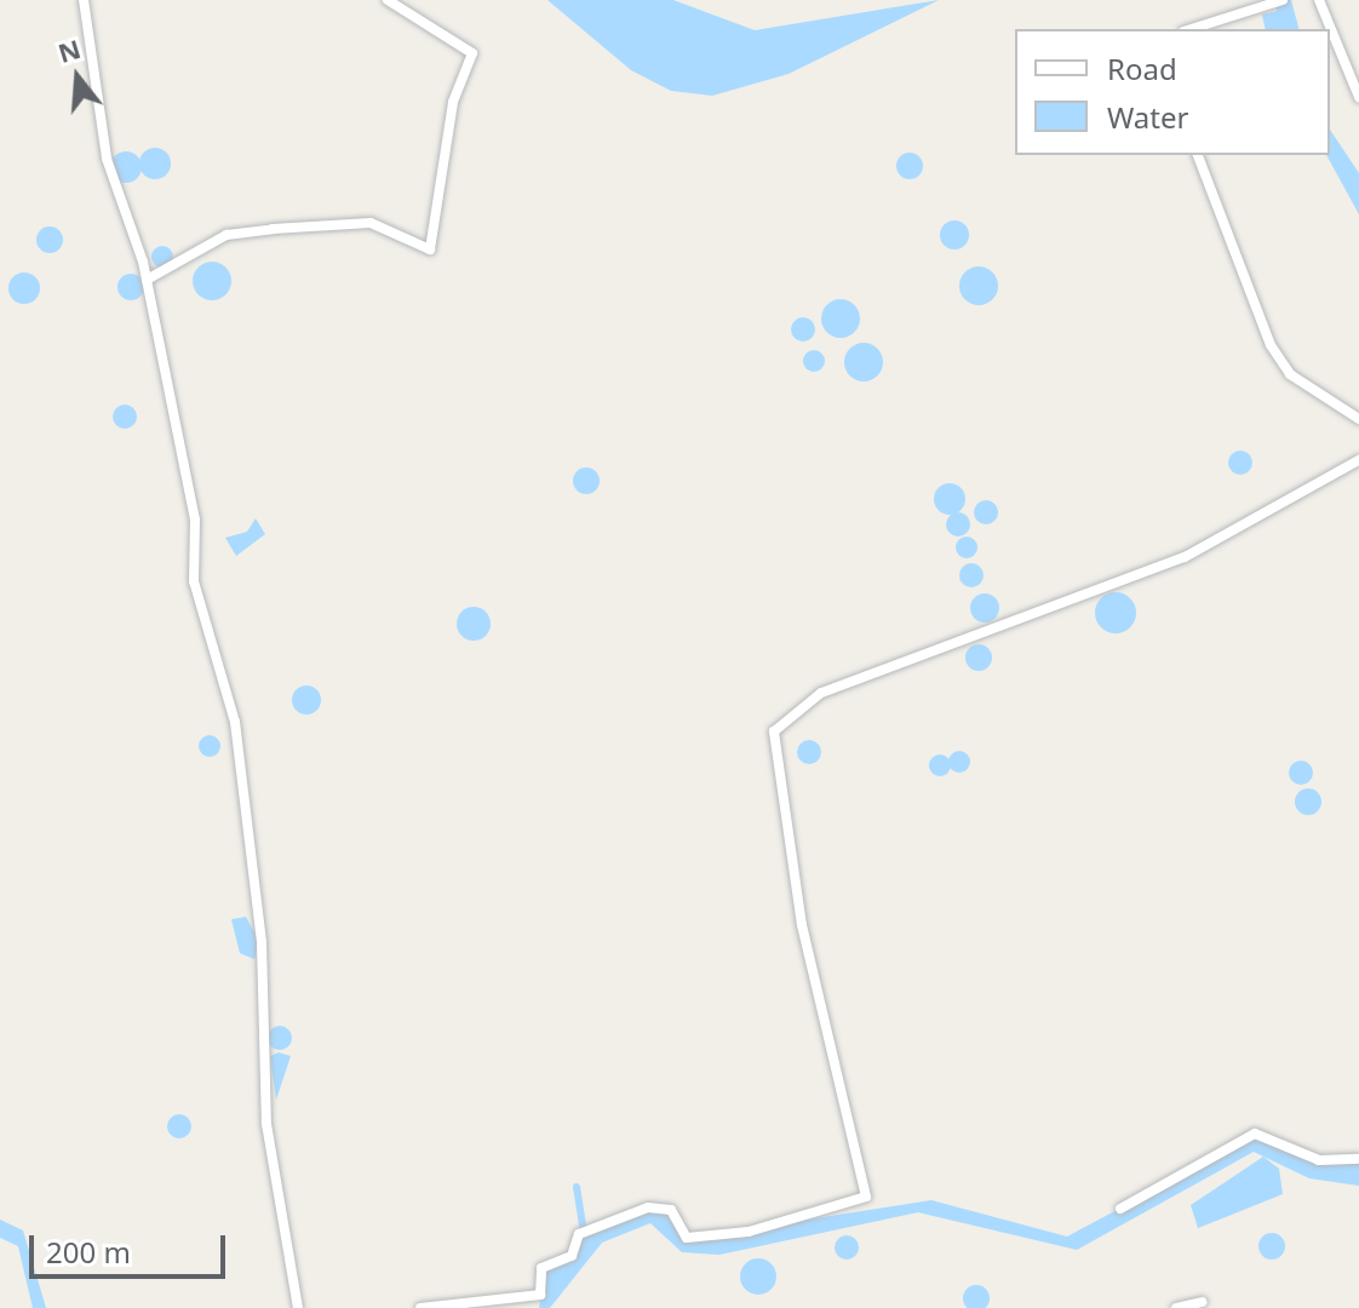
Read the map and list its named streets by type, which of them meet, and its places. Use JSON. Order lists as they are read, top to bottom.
{
  "legend": ["Road", "Water"],
  "scale_bar": "200 m",
  "north": "top"
}
